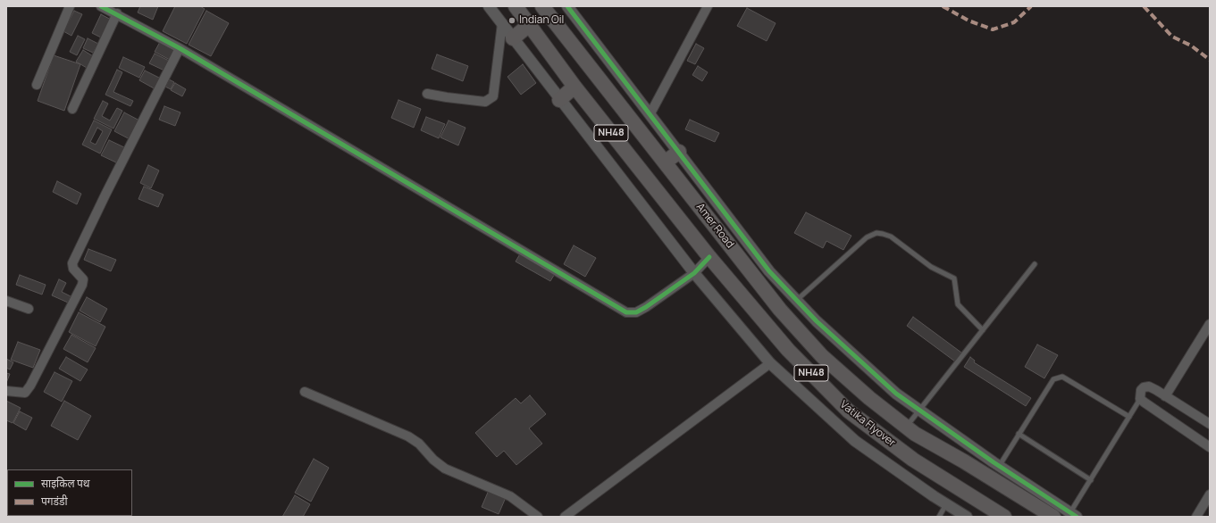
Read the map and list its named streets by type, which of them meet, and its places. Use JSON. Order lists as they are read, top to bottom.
{
  "streets": {
    "highway": ["NH48", "Amer Road", "Vatika Flyover"]
  },
  "crossings": [
    ["NH48", "Vatika Flyover"],
    ["Amer Road", "Vatika Flyover"]
  ],
  "places": ["Indian Oil"],
  "legend": ["साइकिल पथ", "पगडंडी"]
}
